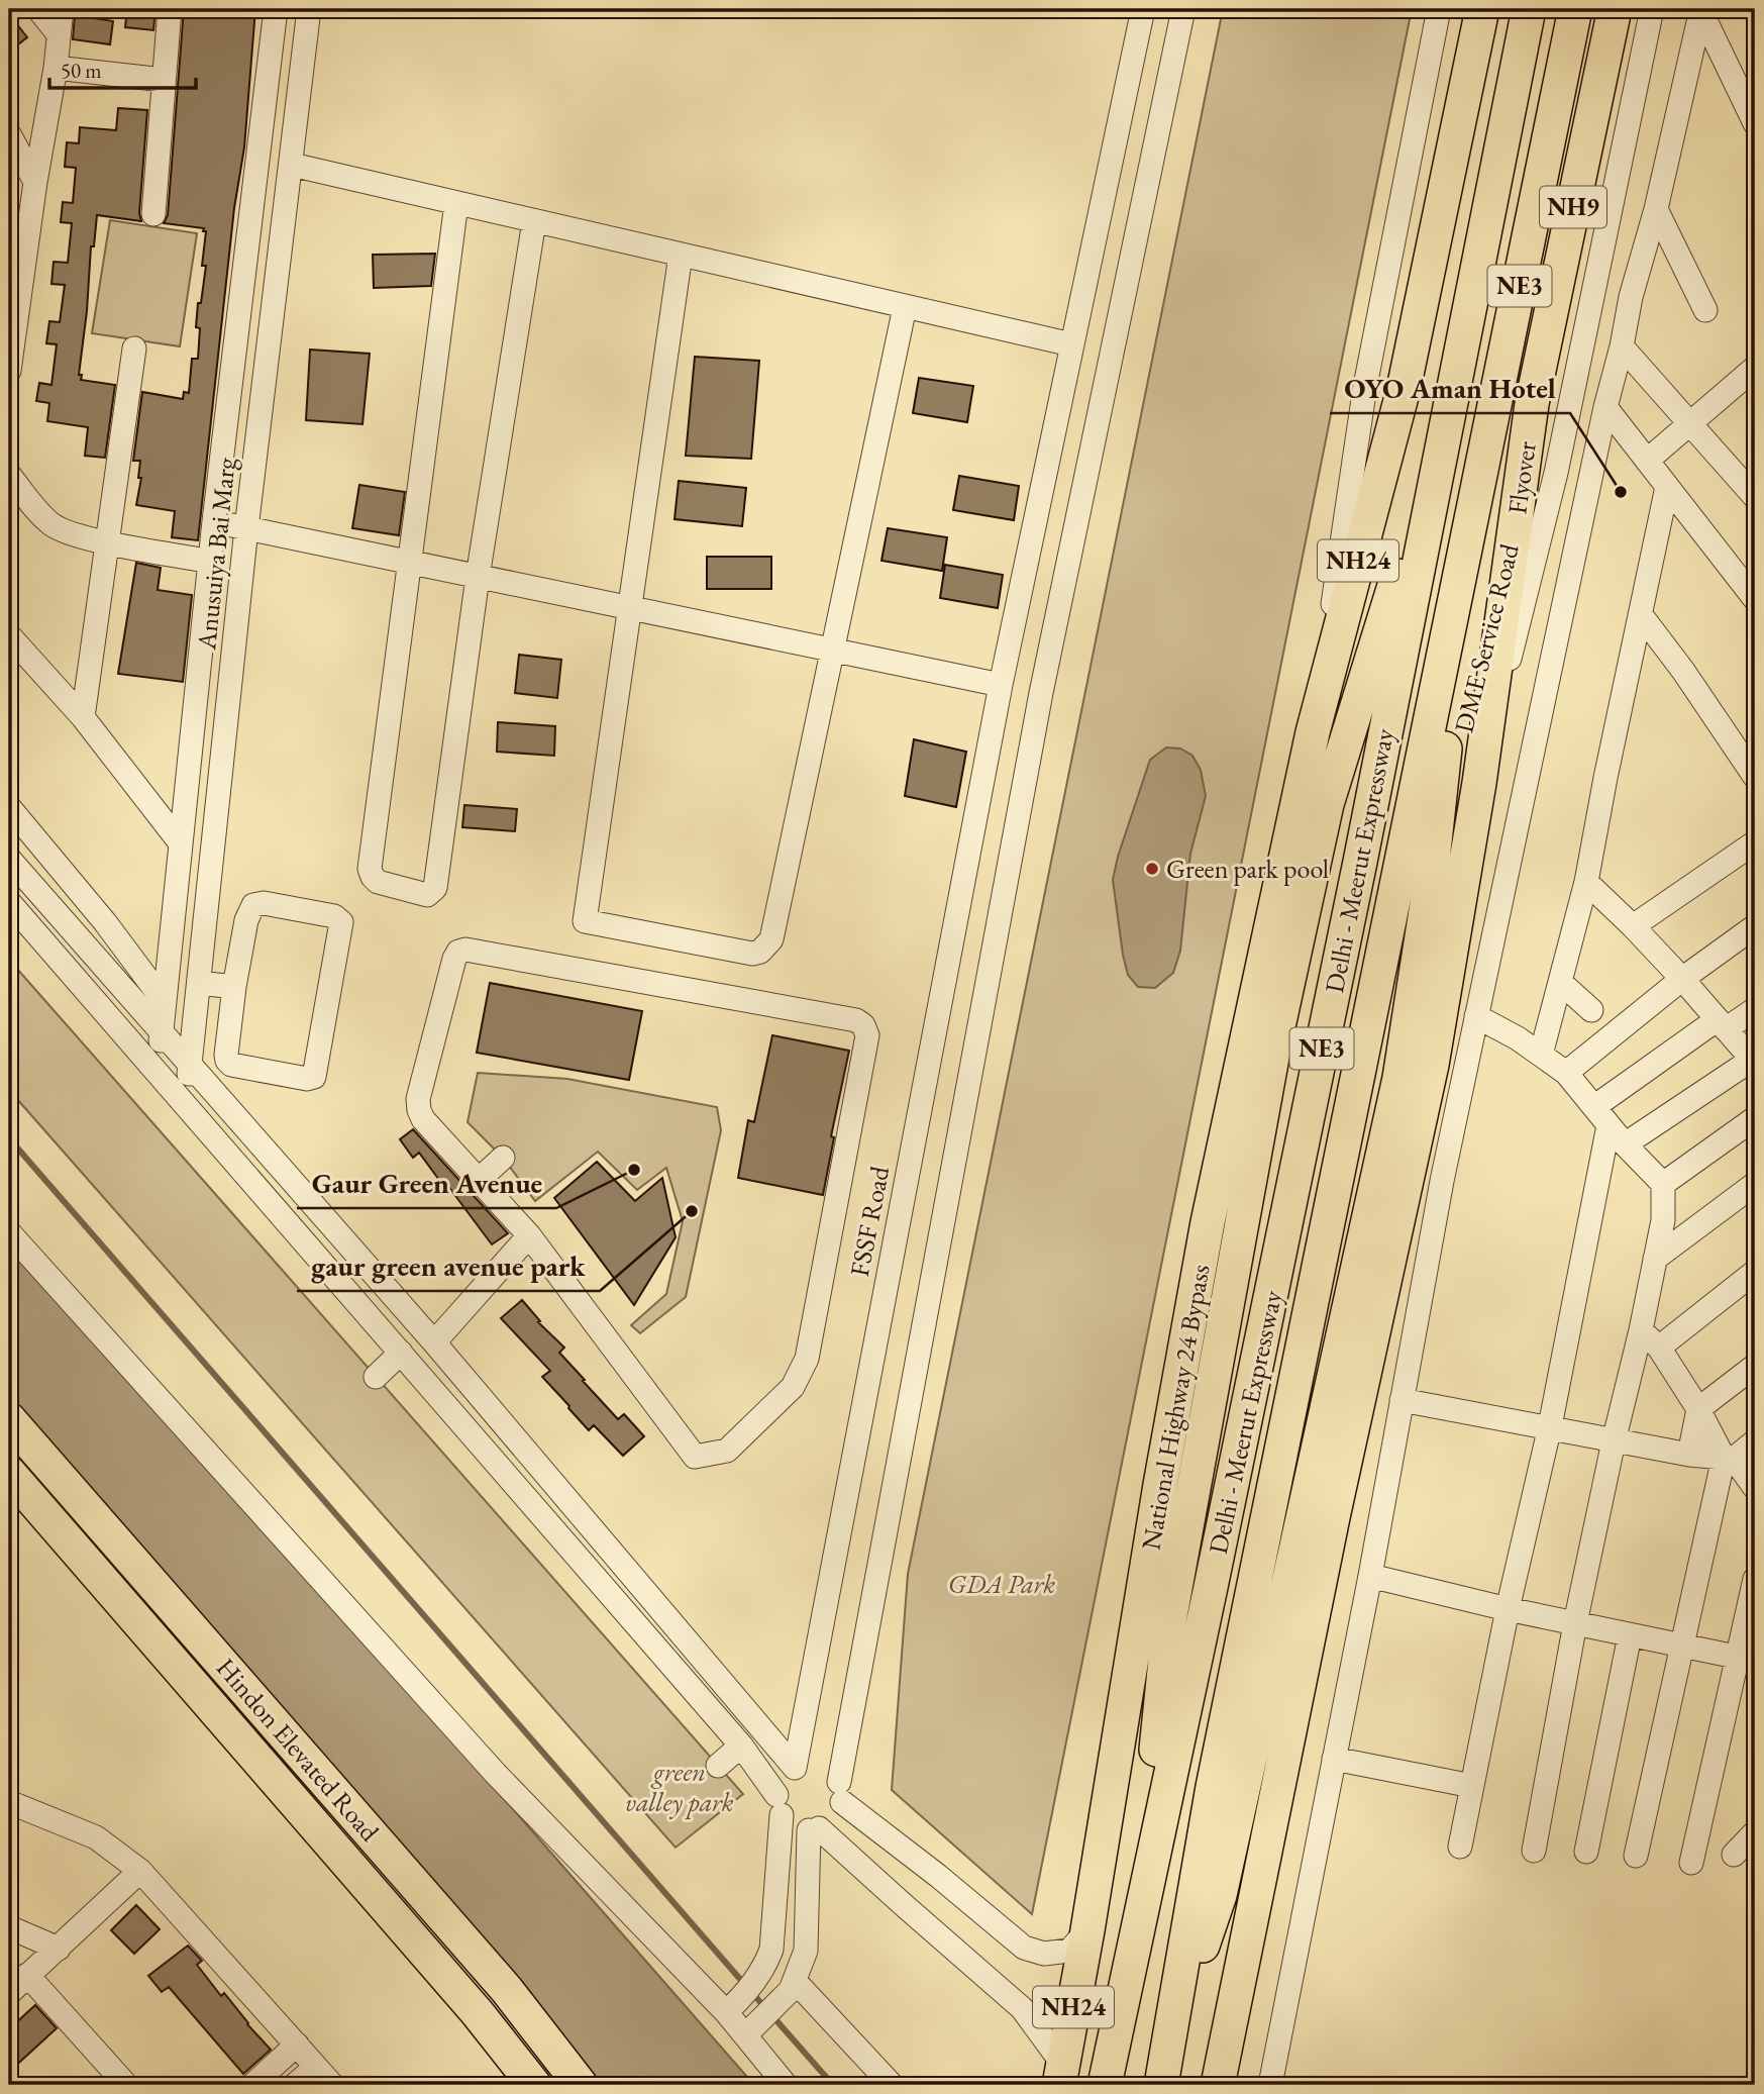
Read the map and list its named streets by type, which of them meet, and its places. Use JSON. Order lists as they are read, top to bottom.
{
  "streets": {
    "highway": [
      "NH9",
      "NE3",
      "Flyover",
      "NH24",
      "Delhi - Meerut Expressway",
      "National Highway 24 Bypass",
      "Hindon Elevated Road"
    ],
    "street": ["Anusuiya Bai Marg", "DME Service Road", "FSSF Road"]
  },
  "crossings": [
    ["Flyover", "DME Service Road"],
    ["NH24", "National Highway 24 Bypass"]
  ],
  "parks": ["GDA Park", "green valley park"],
  "places": [
    "OYO Aman Hotel",
    "Green park pool",
    "Gaur Green Avenue",
    "gaur green avenue park"
  ],
  "scale_bar": "50 m"
}
